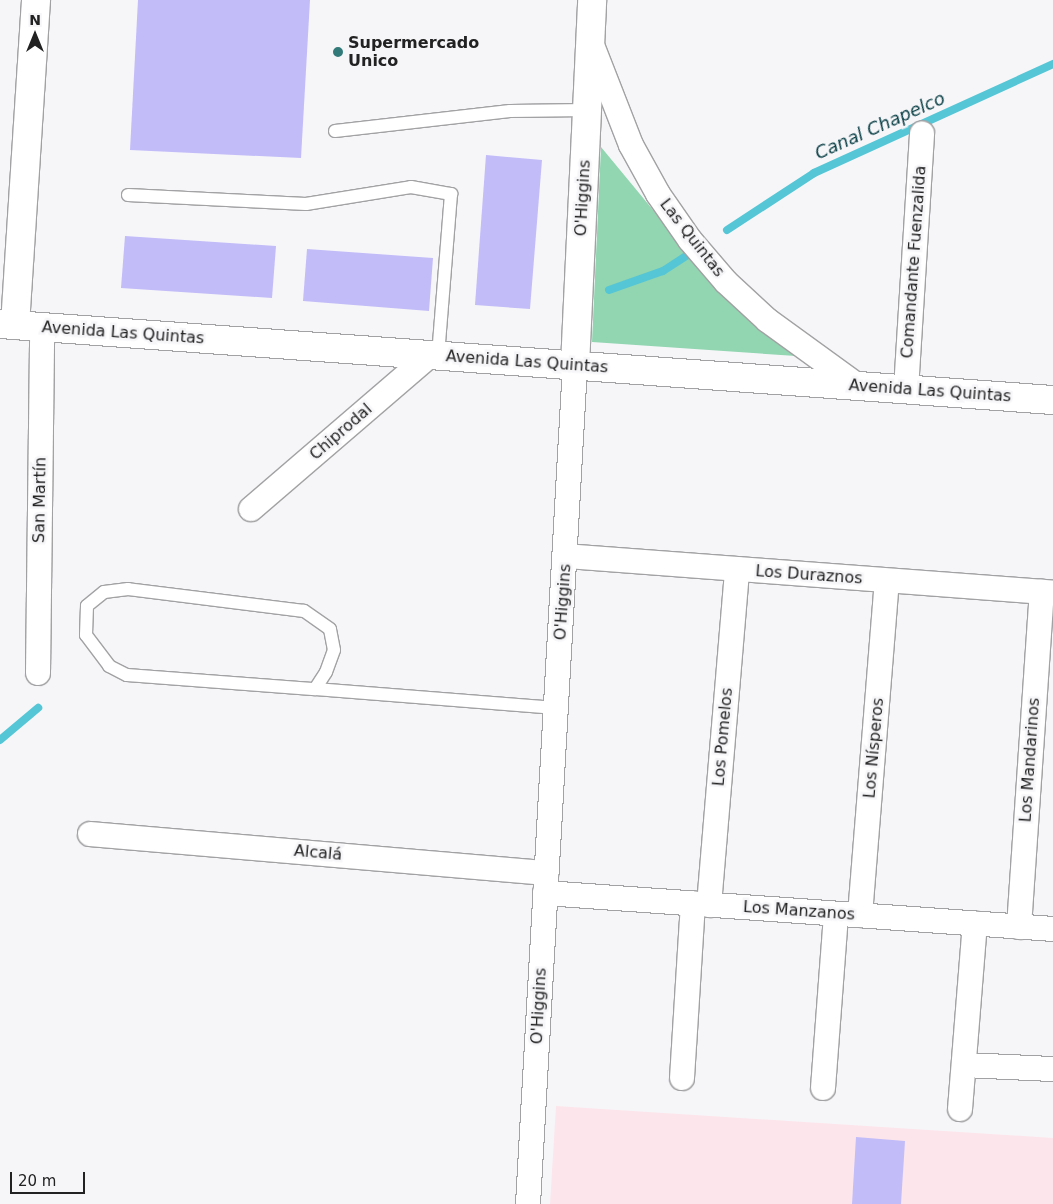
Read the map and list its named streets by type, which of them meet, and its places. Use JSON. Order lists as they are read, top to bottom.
{
  "streets": {
    "street": [
      "O'Higgins",
      "Las Quintas",
      "Comandante Fuenzalida",
      "Avenida Las Quintas",
      "Chiprodal",
      "San Martín",
      "Los Duraznos",
      "Los Pomelos",
      "Los Nísperos",
      "Los Mandarinos",
      "Alcalá",
      "Los Manzanos"
    ]
  },
  "crossings": [
    ["O'Higgins", "Las Quintas"],
    ["O'Higgins", "Avenida Las Quintas"],
    ["O'Higgins", "Los Duraznos"],
    ["O'Higgins", "Alcalá"],
    ["O'Higgins", "Los Manzanos"],
    ["Las Quintas", "Avenida Las Quintas"],
    ["Comandante Fuenzalida", "Avenida Las Quintas"],
    ["Avenida Las Quintas", "Chiprodal"],
    ["Avenida Las Quintas", "San Martín"],
    ["Los Duraznos", "Los Pomelos"],
    ["Los Duraznos", "Los Nísperos"],
    ["Los Duraznos", "Los Mandarinos"],
    ["Los Pomelos", "Los Manzanos"],
    ["Los Nísperos", "Los Manzanos"],
    ["Los Mandarinos", "Los Manzanos"],
    ["Alcalá", "Los Manzanos"]
  ],
  "water": ["Canal Chapelco"],
  "places": ["Supermercado Unico"],
  "scale_bar": "20 m",
  "north": "top"
}
